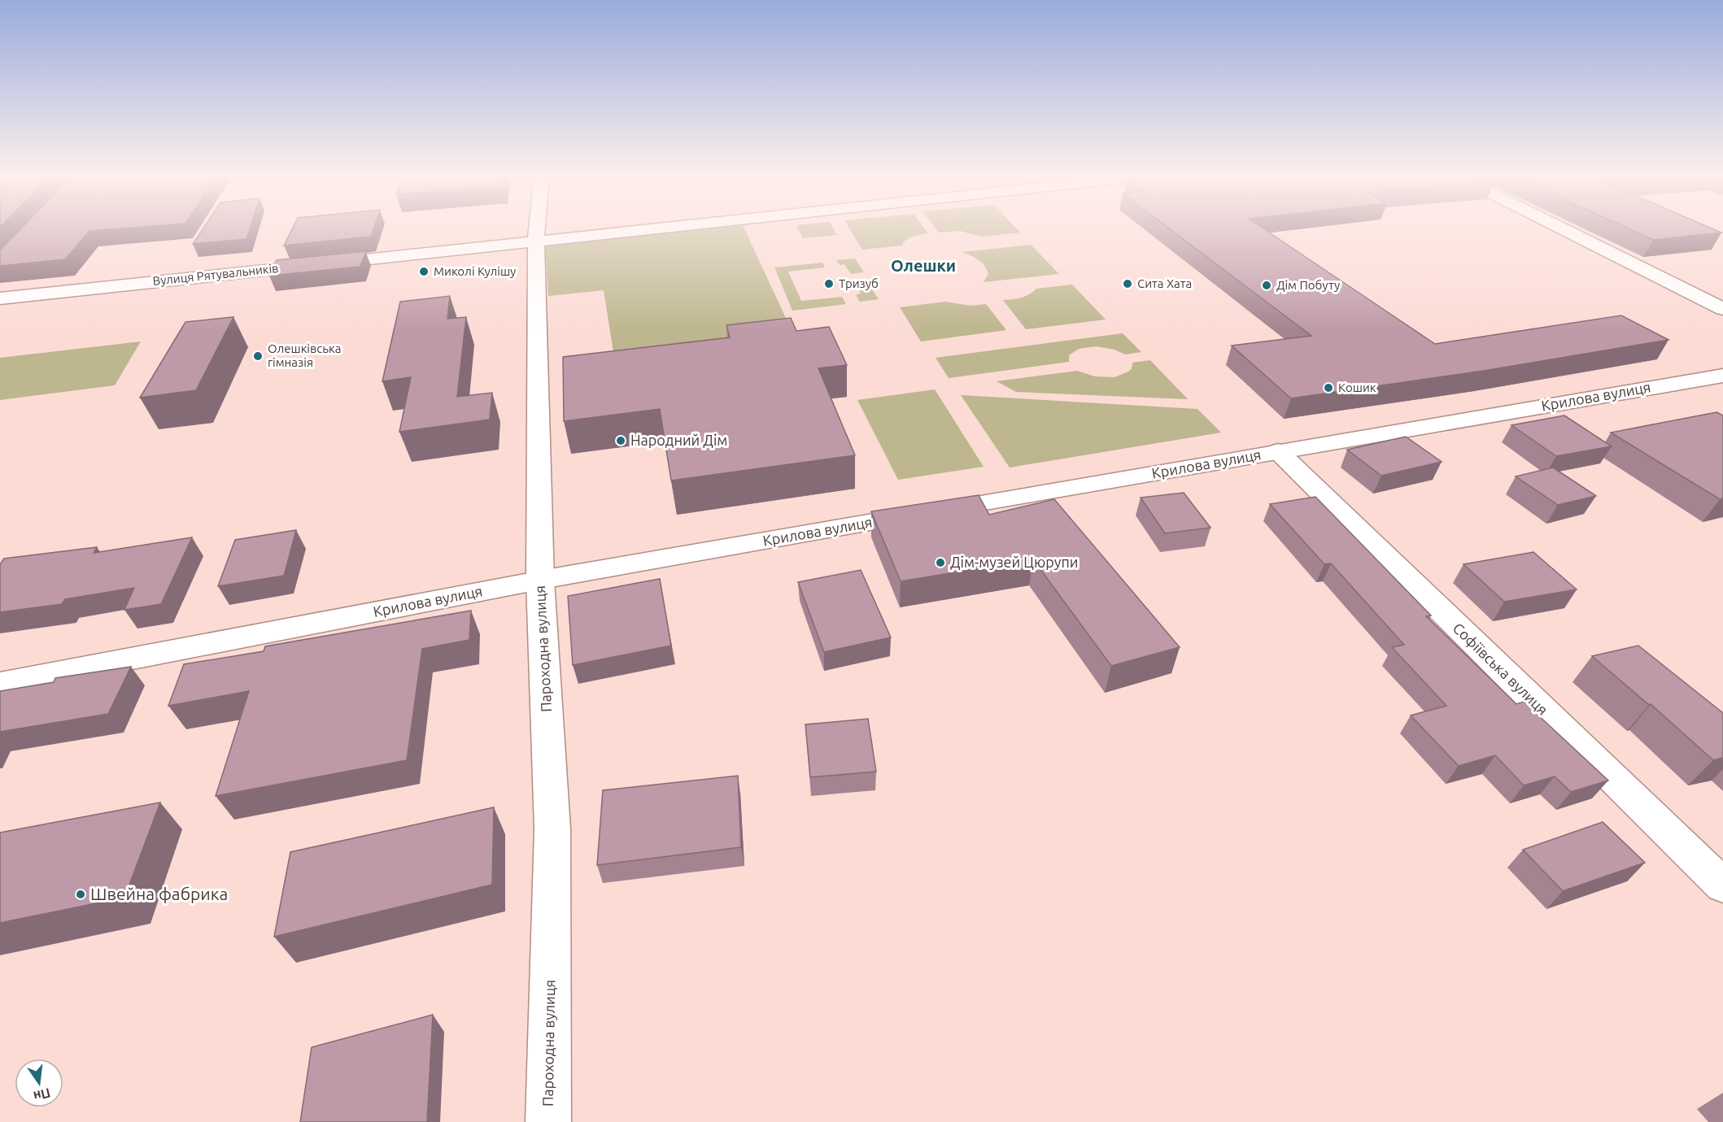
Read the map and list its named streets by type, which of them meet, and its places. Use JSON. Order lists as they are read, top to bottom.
{
  "streets": {
    "street": [
      "Вулиця Рятувальників",
      "Крилова вулиця",
      "Пароходна вулиця",
      "Софіївська вулиця"
    ]
  },
  "crossings": [
    ["Вулиця Рятувальників", "Пароходна вулиця"],
    ["Крилова вулиця", "Пароходна вулиця"],
    ["Крилова вулиця", "Софіївська вулиця"]
  ],
  "districts": ["Олешки"],
  "places": [
    "Миколі Кулішу",
    "Тризуб",
    "Сита Хата",
    "Дім Побуту",
    "Олешківська гімназія",
    "Кошик",
    "Народний Дім",
    "Дім-музей Цюрупи",
    "Швейна фабрика"
  ],
  "north": "bottom"
}
